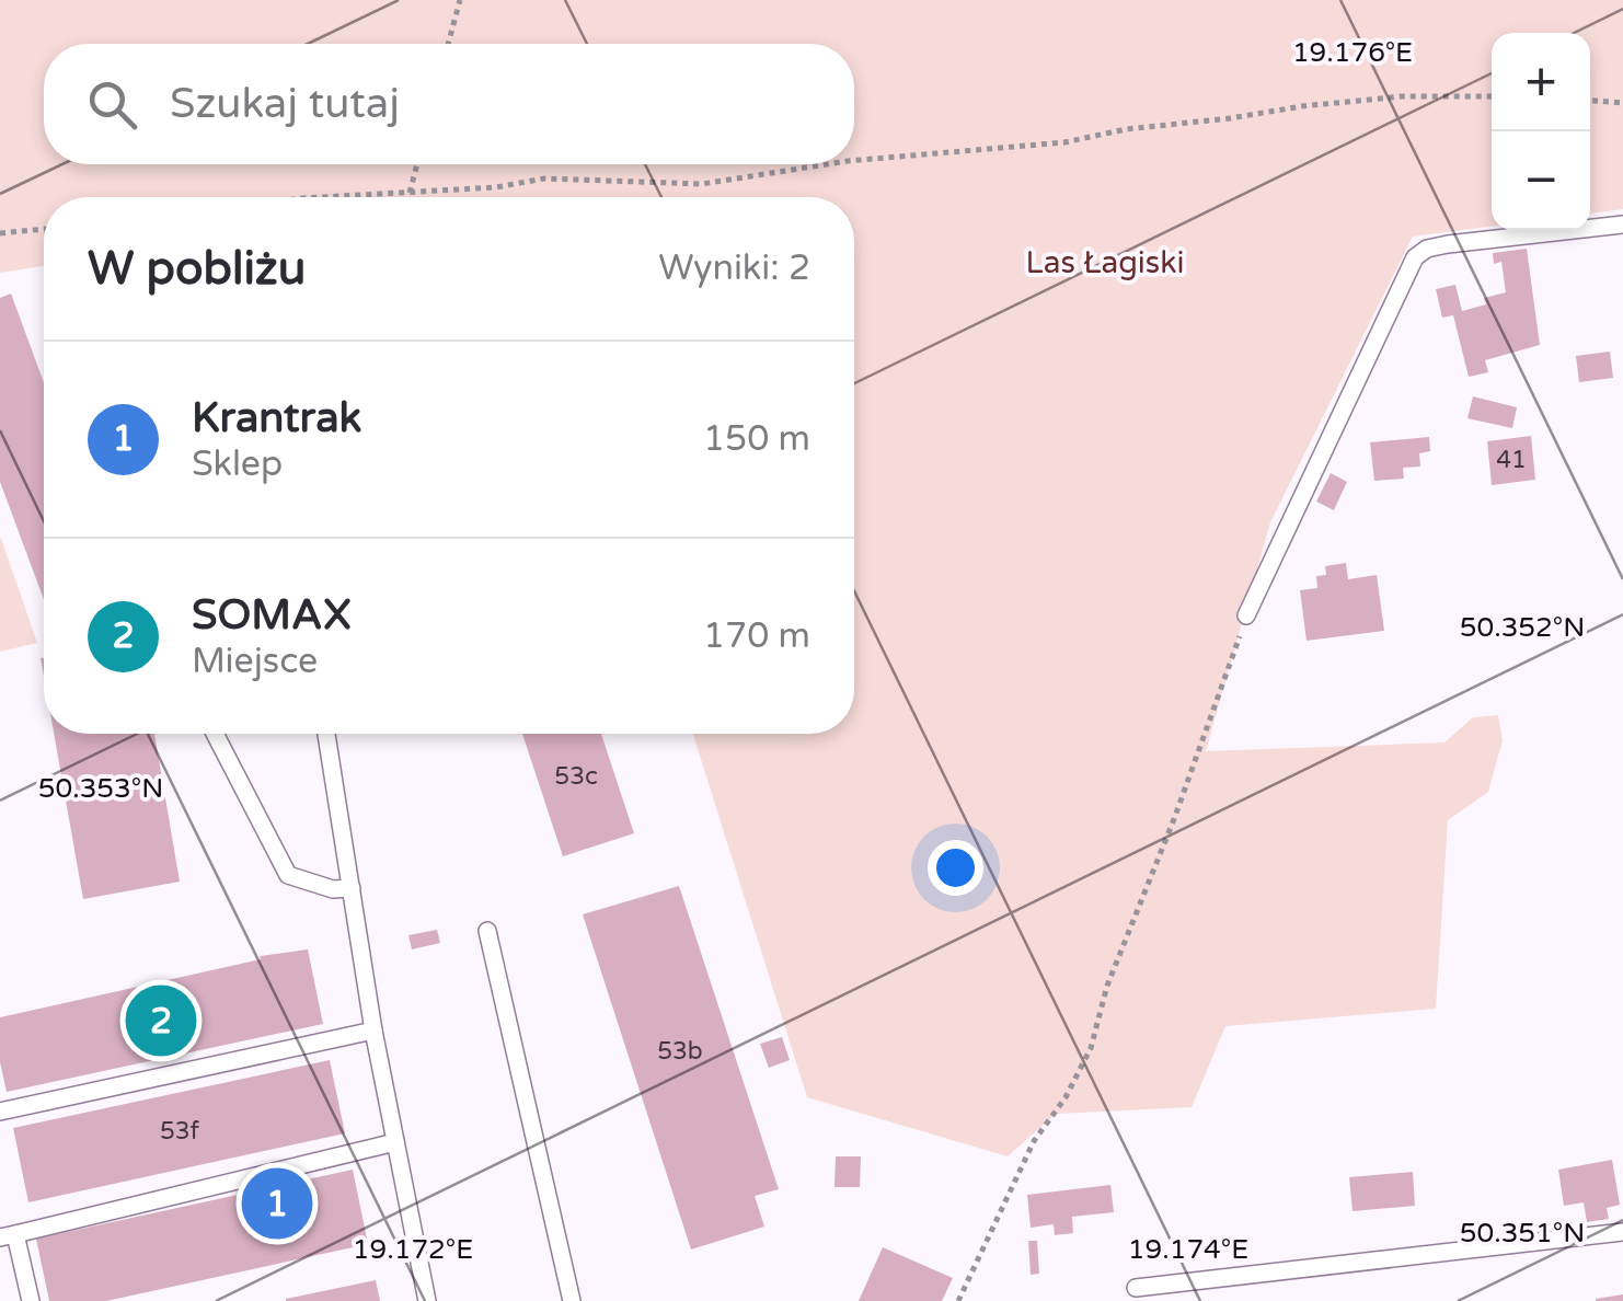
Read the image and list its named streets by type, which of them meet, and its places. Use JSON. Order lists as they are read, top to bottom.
{
  "parks": ["Las Łagiski"],
  "house_numbers": [
    "41",
    "53c",
    "53b",
    "53f"
  ],
  "page": {
    "map_buttons": ["+", "−"],
    "search": "Szukaj tutaj",
    "heading": ["W pobliżu", "Wyniki: 2"],
    "list": [
      {
        "mark": "1",
        "name": "Krantrak",
        "note": "Sklep",
        "value": "150 m"
      },
      {
        "mark": "2",
        "name": "SOMAX",
        "note": "Miejsce",
        "value": "170 m"
      }
    ],
    "pins": ["2", "1"]
  },
  "coordinates": [
    "19.176°E",
    "50.352°N",
    "50.353°N",
    "50.351°N",
    "19.172°E",
    "19.174°E"
  ]
}
